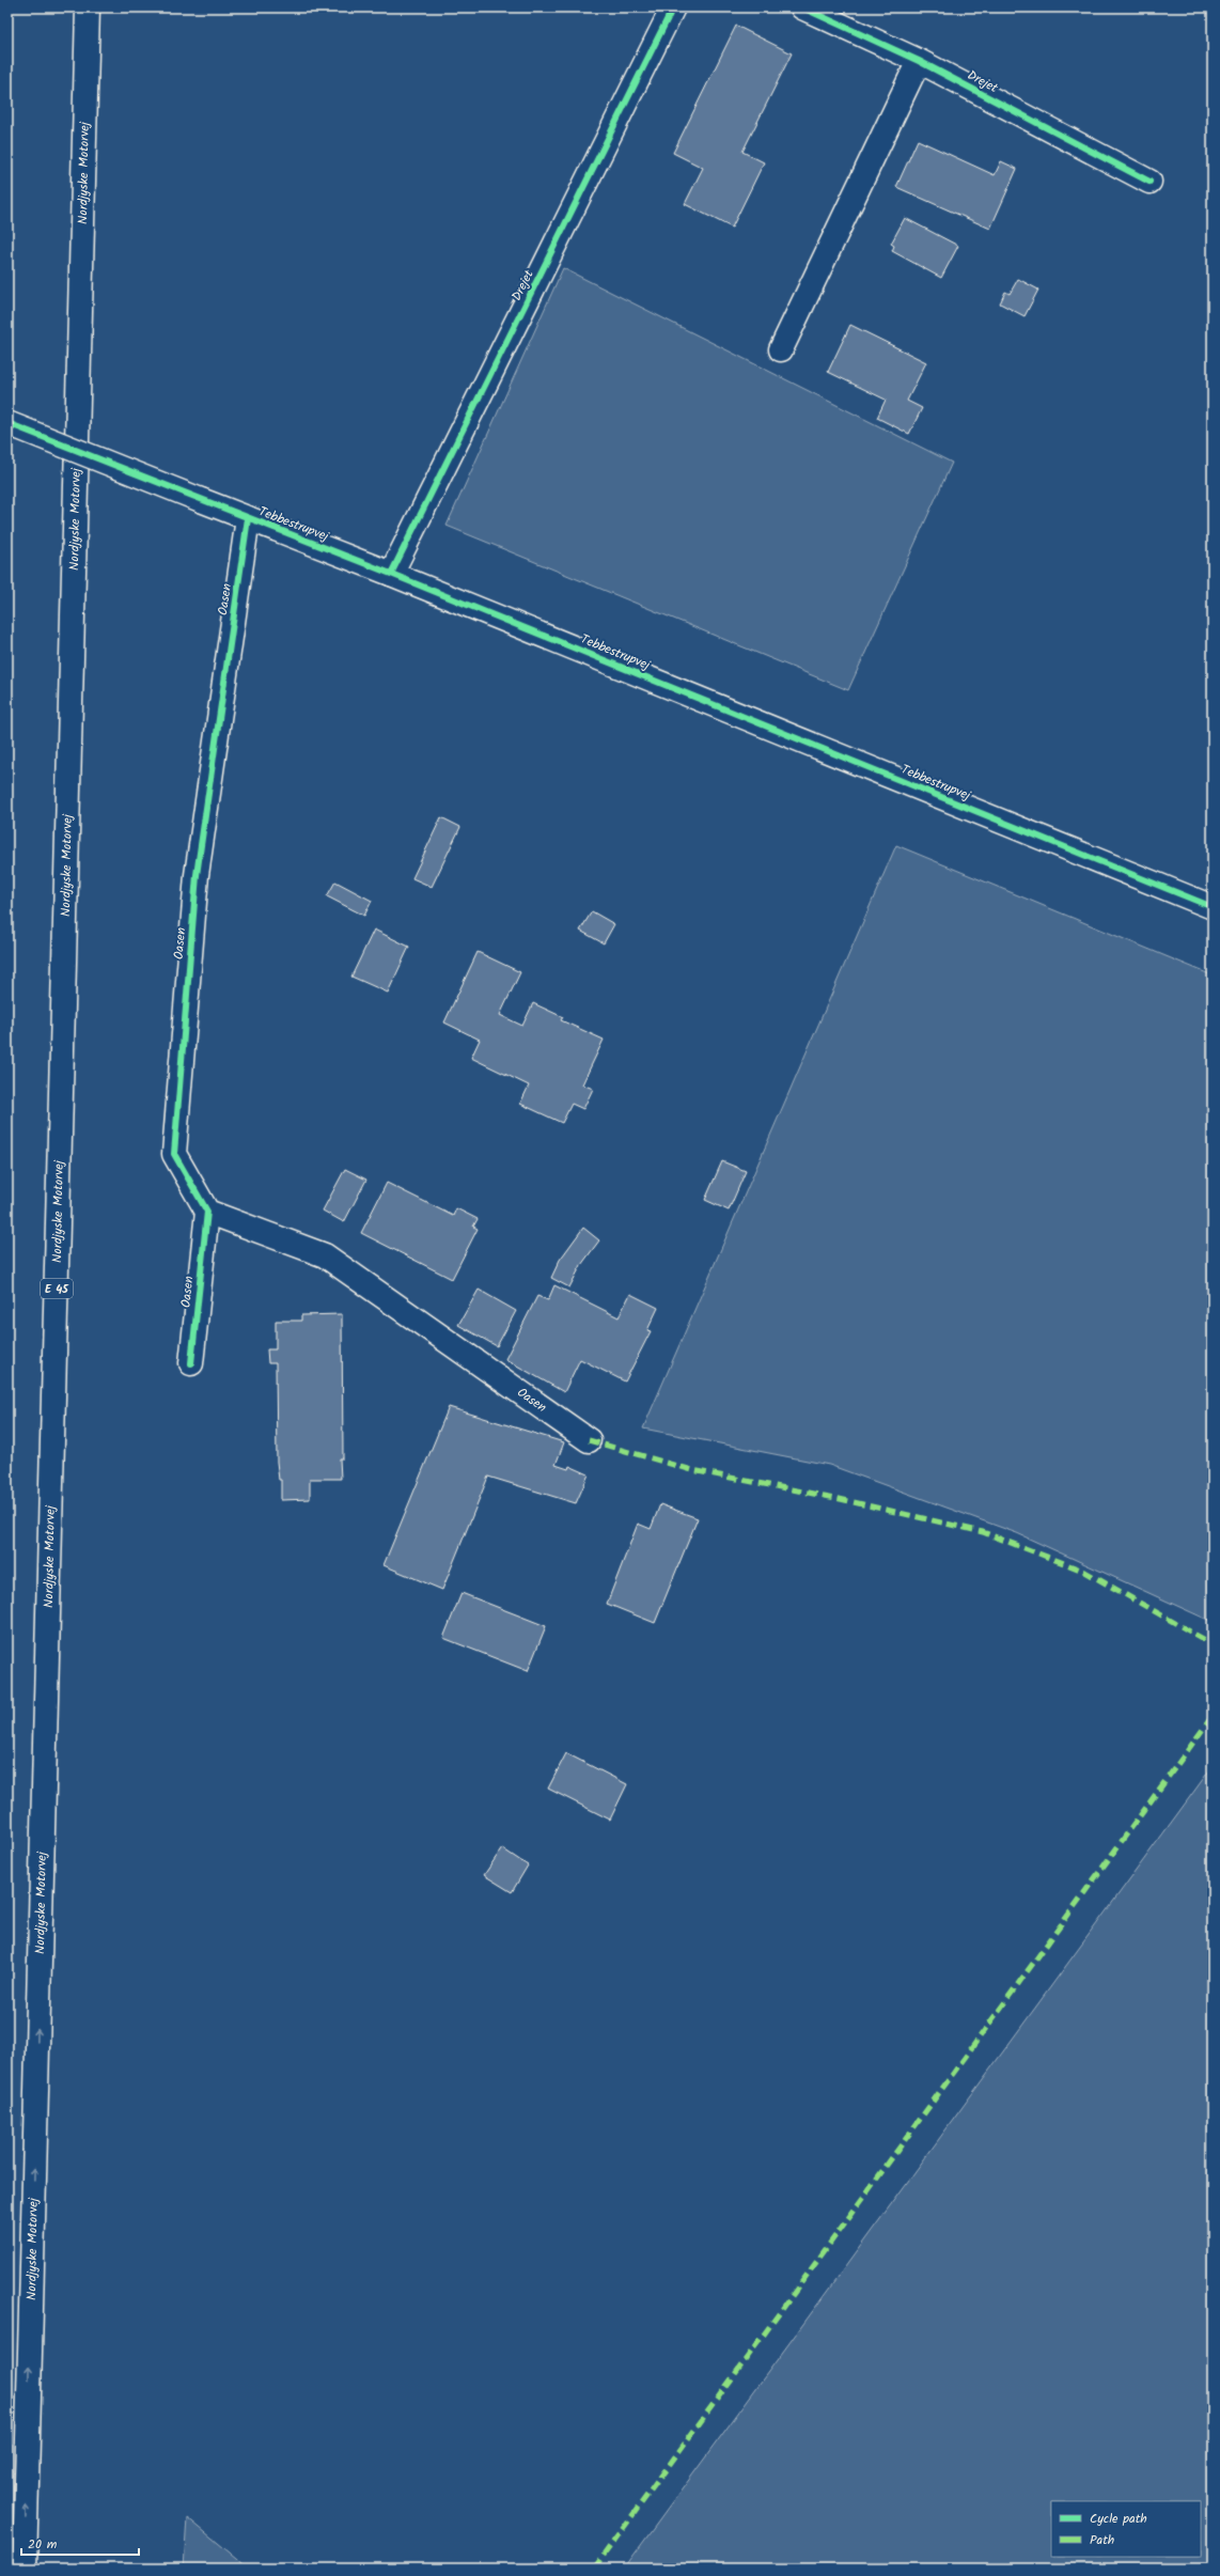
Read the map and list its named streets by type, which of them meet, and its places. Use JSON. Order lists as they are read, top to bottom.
{
  "streets": {
    "main road": [
      "Drejet",
      "Nordjyske Motorvej",
      "Tebbestrupvej",
      "Oasen",
      "E 45"
    ]
  },
  "crossings": [
    ["Drejet", "Tebbestrupvej"],
    ["Tebbestrupvej", "Oasen"]
  ],
  "one_way": ["Nordjyske Motorvej"],
  "legend": ["Cycle path", "Path"],
  "scale_bar": "20 m"
}
